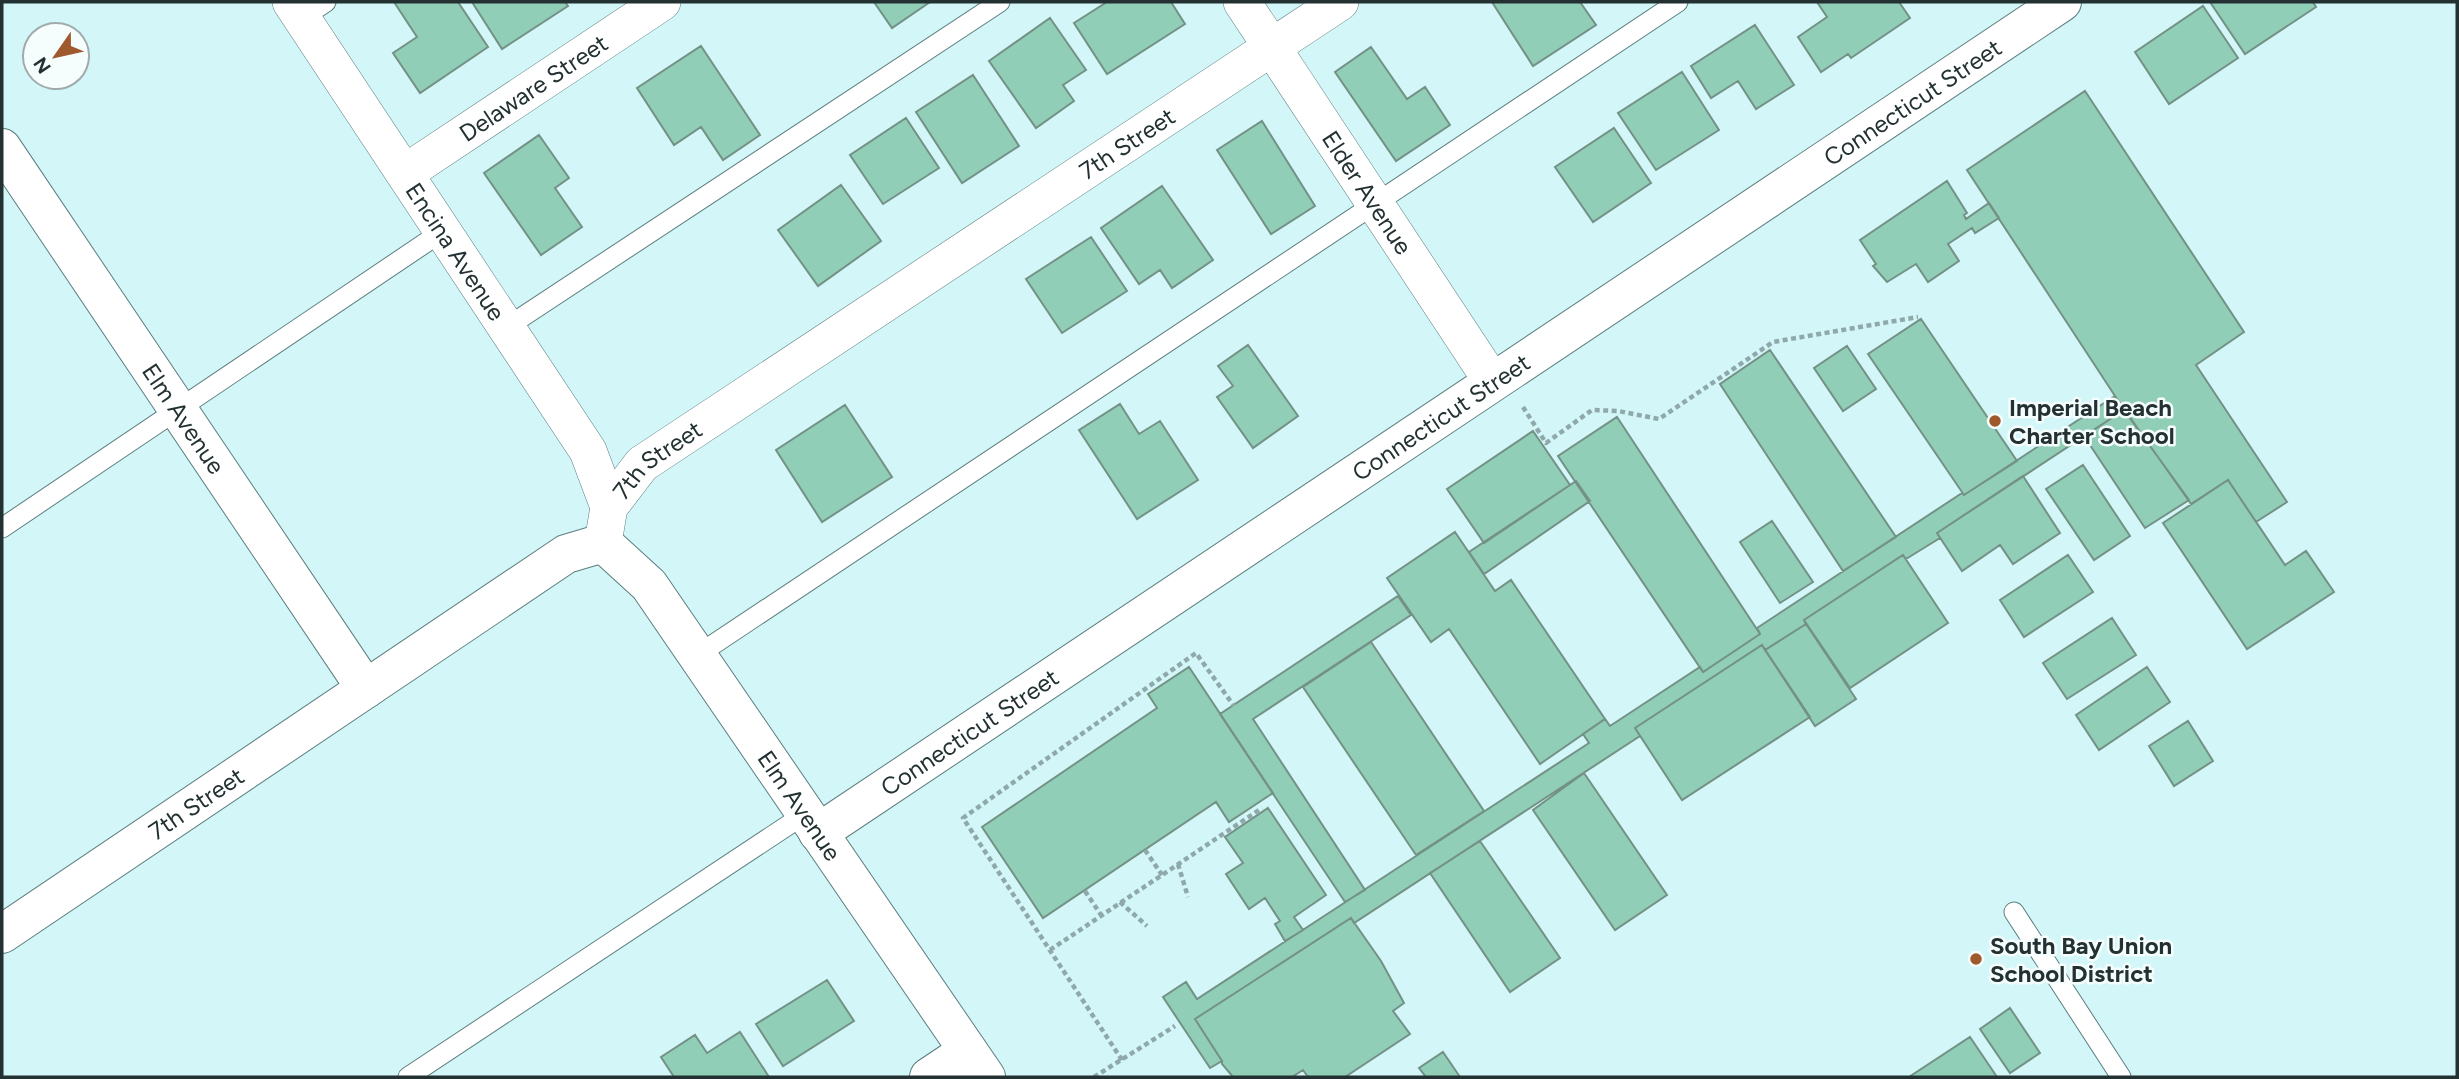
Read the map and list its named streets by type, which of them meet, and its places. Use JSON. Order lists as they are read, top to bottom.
{
  "streets": {
    "street": [
      "Delaware Street",
      "Connecticut Street",
      "7th Street",
      "Elder Avenue",
      "Encina Avenue",
      "Elm Avenue"
    ]
  },
  "crossings": [
    ["Delaware Street", "Encina Avenue"],
    ["Connecticut Street", "Elder Avenue"],
    ["Connecticut Street", "Elm Avenue"],
    ["7th Street", "Elder Avenue"],
    ["7th Street", "Encina Avenue"],
    ["7th Street", "Elm Avenue"],
    ["Encina Avenue", "Elm Avenue"]
  ],
  "places": ["Imperial Beach Charter School", "South Bay Union School District"],
  "north": "bottom left"
}
